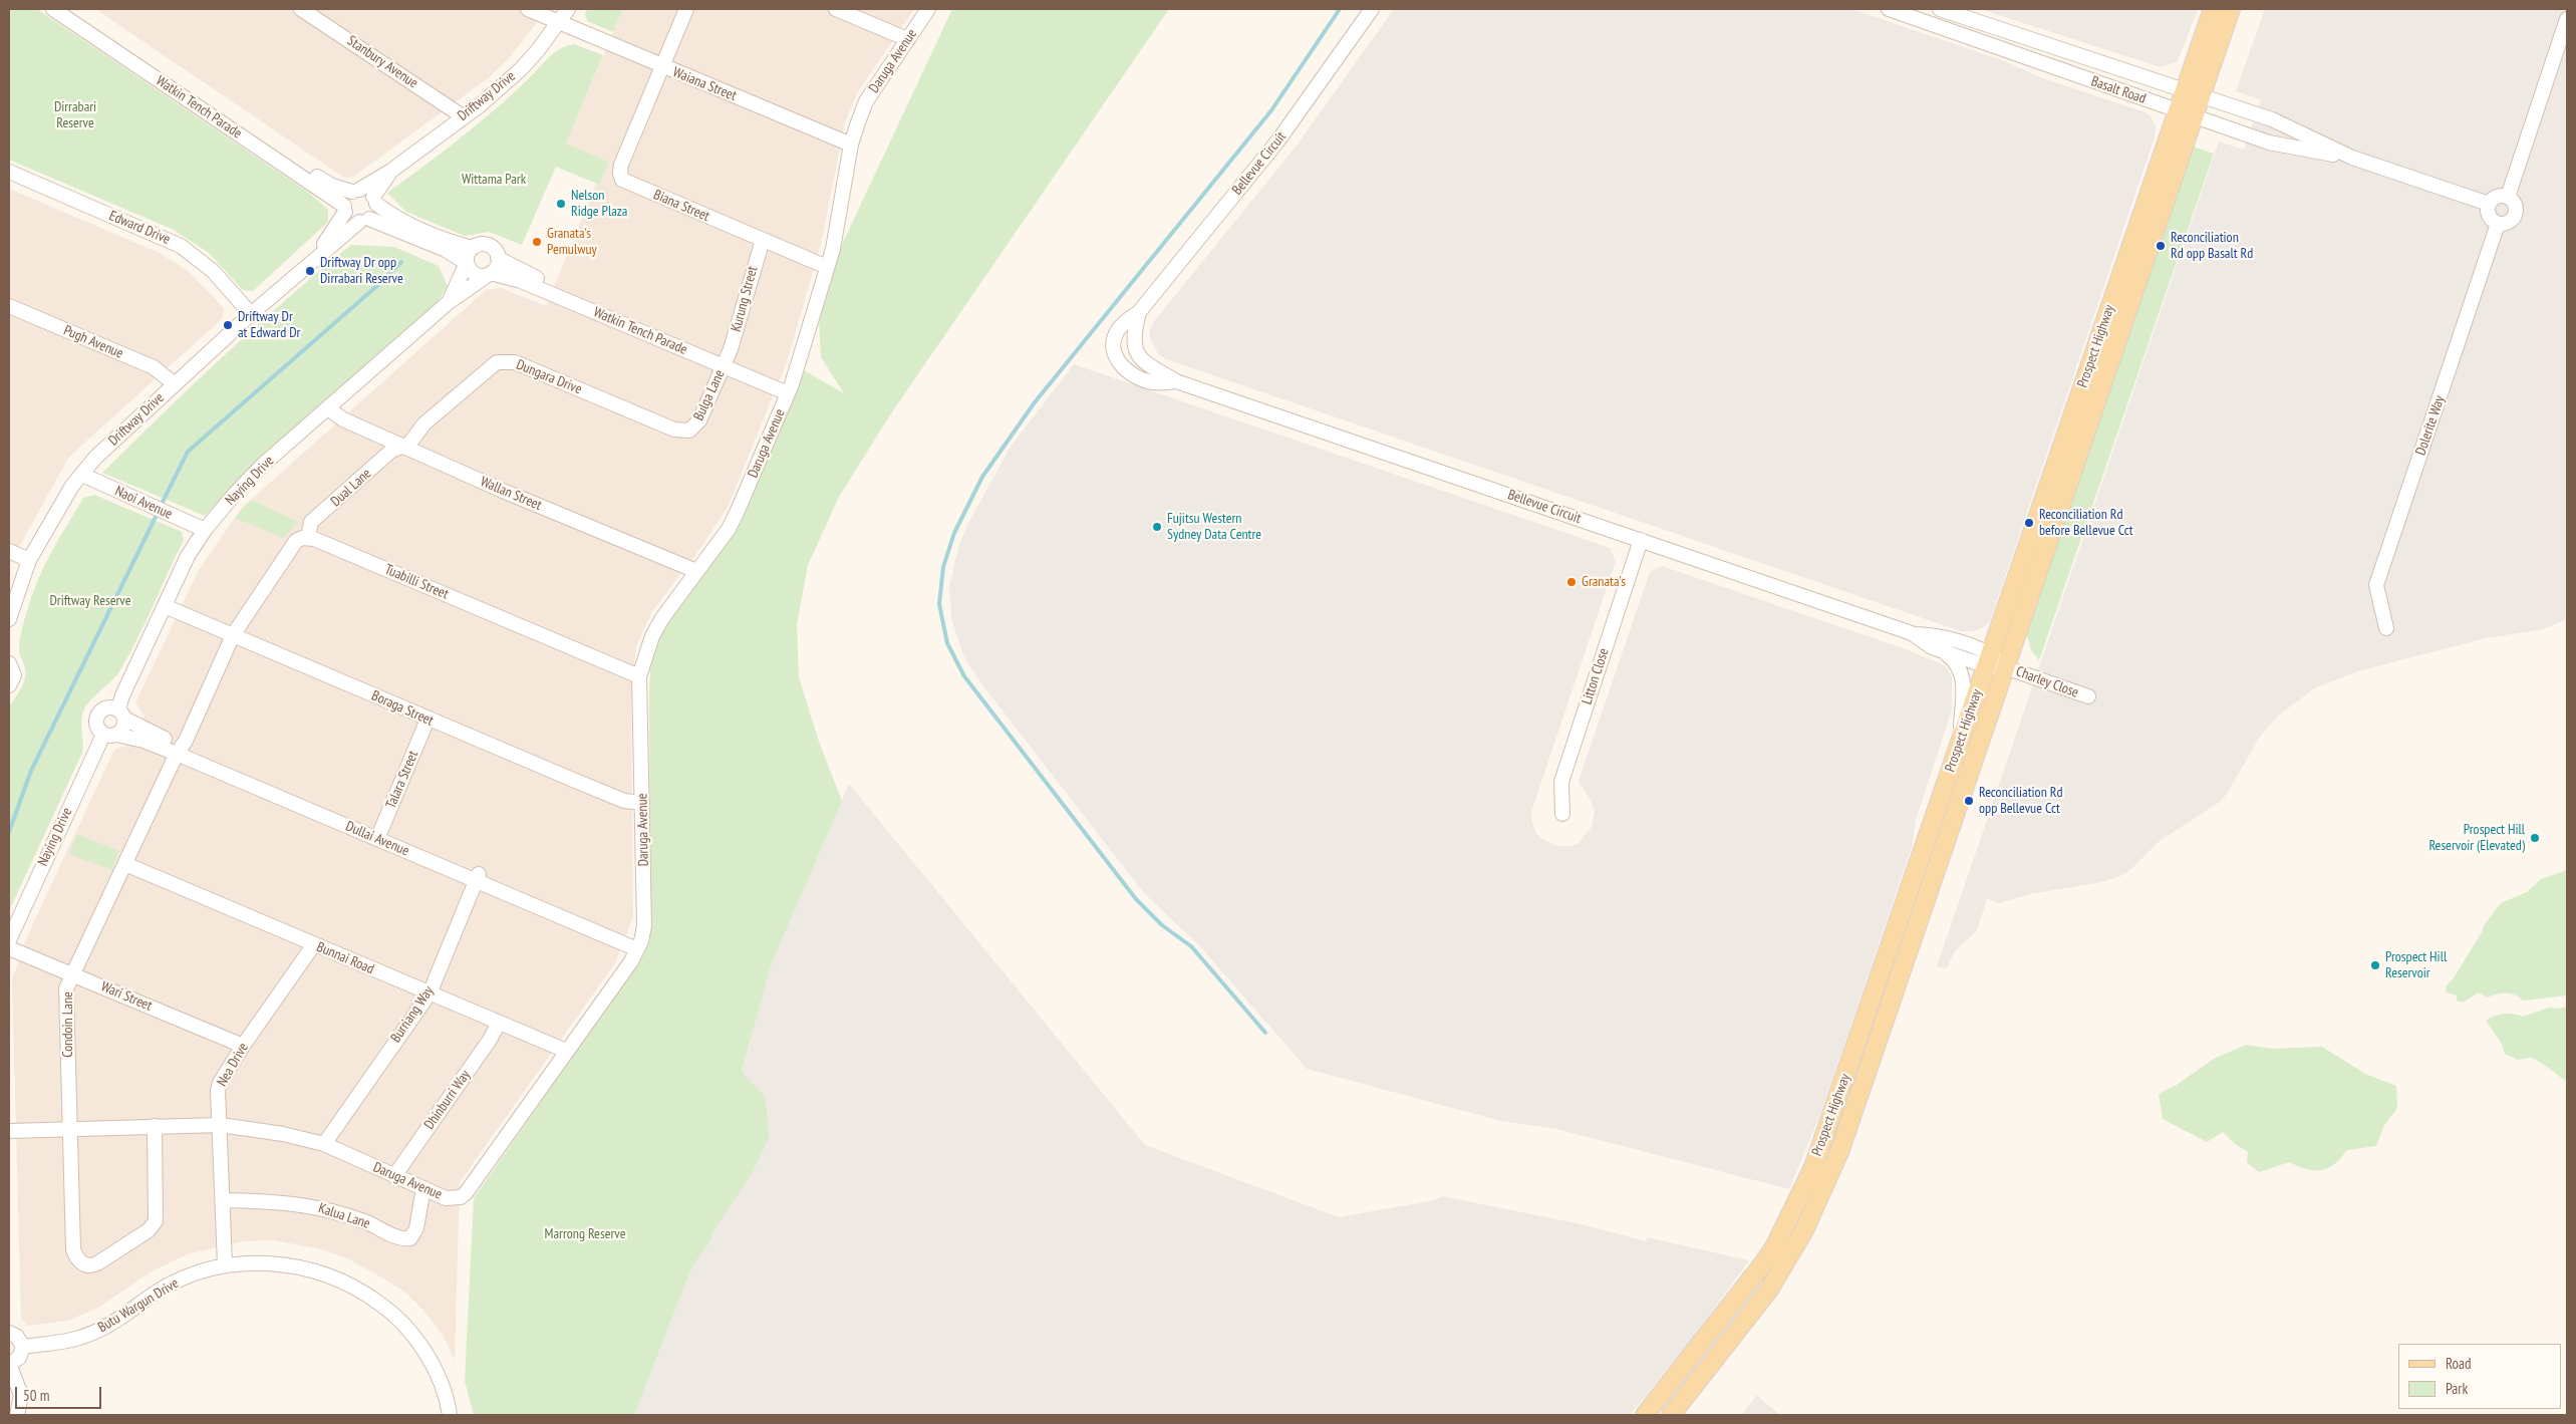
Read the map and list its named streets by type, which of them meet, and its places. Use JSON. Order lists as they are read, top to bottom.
{
  "streets": {
    "main road": ["Prospect Highway"],
    "street": [
      "Daruga Avenue",
      "Stanbury Avenue",
      "Waiana Street",
      "Basalt Road",
      "Driftway Drive",
      "Watkin Tench Parade",
      "Bellevue Circuit",
      "Biana Street",
      "Edward Drive",
      "Kurung Street",
      "Pugh Avenue",
      "Dungara Drive",
      "Bulga Lane",
      "Dolerite Way",
      "Naying Drive",
      "Dual Lane",
      "Wallan Street",
      "Naoi Avenue",
      "Tuabilli Street",
      "Litton Close",
      "Charley Close",
      "Boraga Street",
      "Talara Street",
      "Dullai Avenue",
      "Bunnai Road",
      "Wari Street",
      "Burriang Way",
      "Condoin Lane",
      "Nea Drive",
      "Dhinburri Way",
      "Kalua Lane",
      "Butu Wargun Drive"
    ]
  },
  "crossings": [
    ["Daruga Avenue", "Waiana Street"],
    ["Daruga Avenue", "Watkin Tench Parade"],
    ["Daruga Avenue", "Biana Street"],
    ["Daruga Avenue", "Wallan Street"],
    ["Daruga Avenue", "Tuabilli Street"],
    ["Daruga Avenue", "Boraga Street"],
    ["Daruga Avenue", "Dullai Avenue"],
    ["Daruga Avenue", "Bunnai Road"],
    ["Daruga Avenue", "Burriang Way"],
    ["Daruga Avenue", "Condoin Lane"],
    ["Daruga Avenue", "Nea Drive"],
    ["Daruga Avenue", "Dhinburri Way"],
    ["Daruga Avenue", "Kalua Lane"],
    ["Stanbury Avenue", "Driftway Drive"],
    ["Waiana Street", "Driftway Drive"],
    ["Waiana Street", "Biana Street"],
    ["Basalt Road", "Prospect Highway"],
    ["Basalt Road", "Dolerite Way"],
    ["Driftway Drive", "Watkin Tench Parade"],
    ["Driftway Drive", "Edward Drive"],
    ["Driftway Drive", "Pugh Avenue"],
    ["Driftway Drive", "Naoi Avenue"],
    ["Watkin Tench Parade", "Kurung Street"],
    ["Watkin Tench Parade", "Bulga Lane"],
    ["Watkin Tench Parade", "Naying Drive"],
    ["Bellevue Circuit", "Prospect Highway"],
    ["Bellevue Circuit", "Litton Close"],
    ["Bellevue Circuit", "Charley Close"],
    ["Biana Street", "Kurung Street"],
    ["Kurung Street", "Bulga Lane"],
    ["Prospect Highway", "Charley Close"],
    ["Dungara Drive", "Bulga Lane"],
    ["Dungara Drive", "Dual Lane"],
    ["Dungara Drive", "Wallan Street"],
    ["Naying Drive", "Wallan Street"],
    ["Naying Drive", "Naoi Avenue"],
    ["Naying Drive", "Boraga Street"],
    ["Naying Drive", "Dullai Avenue"],
    ["Dual Lane", "Wallan Street"],
    ["Dual Lane", "Tuabilli Street"],
    ["Boraga Street", "Talara Street"],
    ["Boraga Street", "Condoin Lane"],
    ["Talara Street", "Dullai Avenue"],
    ["Dullai Avenue", "Burriang Way"],
    ["Dullai Avenue", "Condoin Lane"],
    ["Bunnai Road", "Burriang Way"],
    ["Bunnai Road", "Condoin Lane"],
    ["Bunnai Road", "Nea Drive"],
    ["Bunnai Road", "Dhinburri Way"],
    ["Wari Street", "Condoin Lane"],
    ["Wari Street", "Nea Drive"],
    ["Nea Drive", "Kalua Lane"],
    ["Nea Drive", "Butu Wargun Drive"]
  ],
  "parks": [
    "Dirrabari Reserve",
    "Wittama Park",
    "Driftway Reserve",
    "Marrong Reserve"
  ],
  "places": [
    "Nelson Ridge Plaza",
    "Granata's Pemulwuy",
    "Reconciliation Rd opp Basalt Rd",
    "Driftway Dr opp Dirrabari Reserve",
    "Driftway Dr at Edward Dr",
    "Reconciliation Rd before Bellevue Cct",
    "Fujitsu Western Sydney Data Centre",
    "Granata's",
    "Reconciliation Rd opp Bellevue Cct",
    "Prospect Hill Reservoir (Elevated)",
    "Prospect Hill Reservoir"
  ],
  "legend": ["Road", "Park"],
  "scale_bar": "50 m"
}
